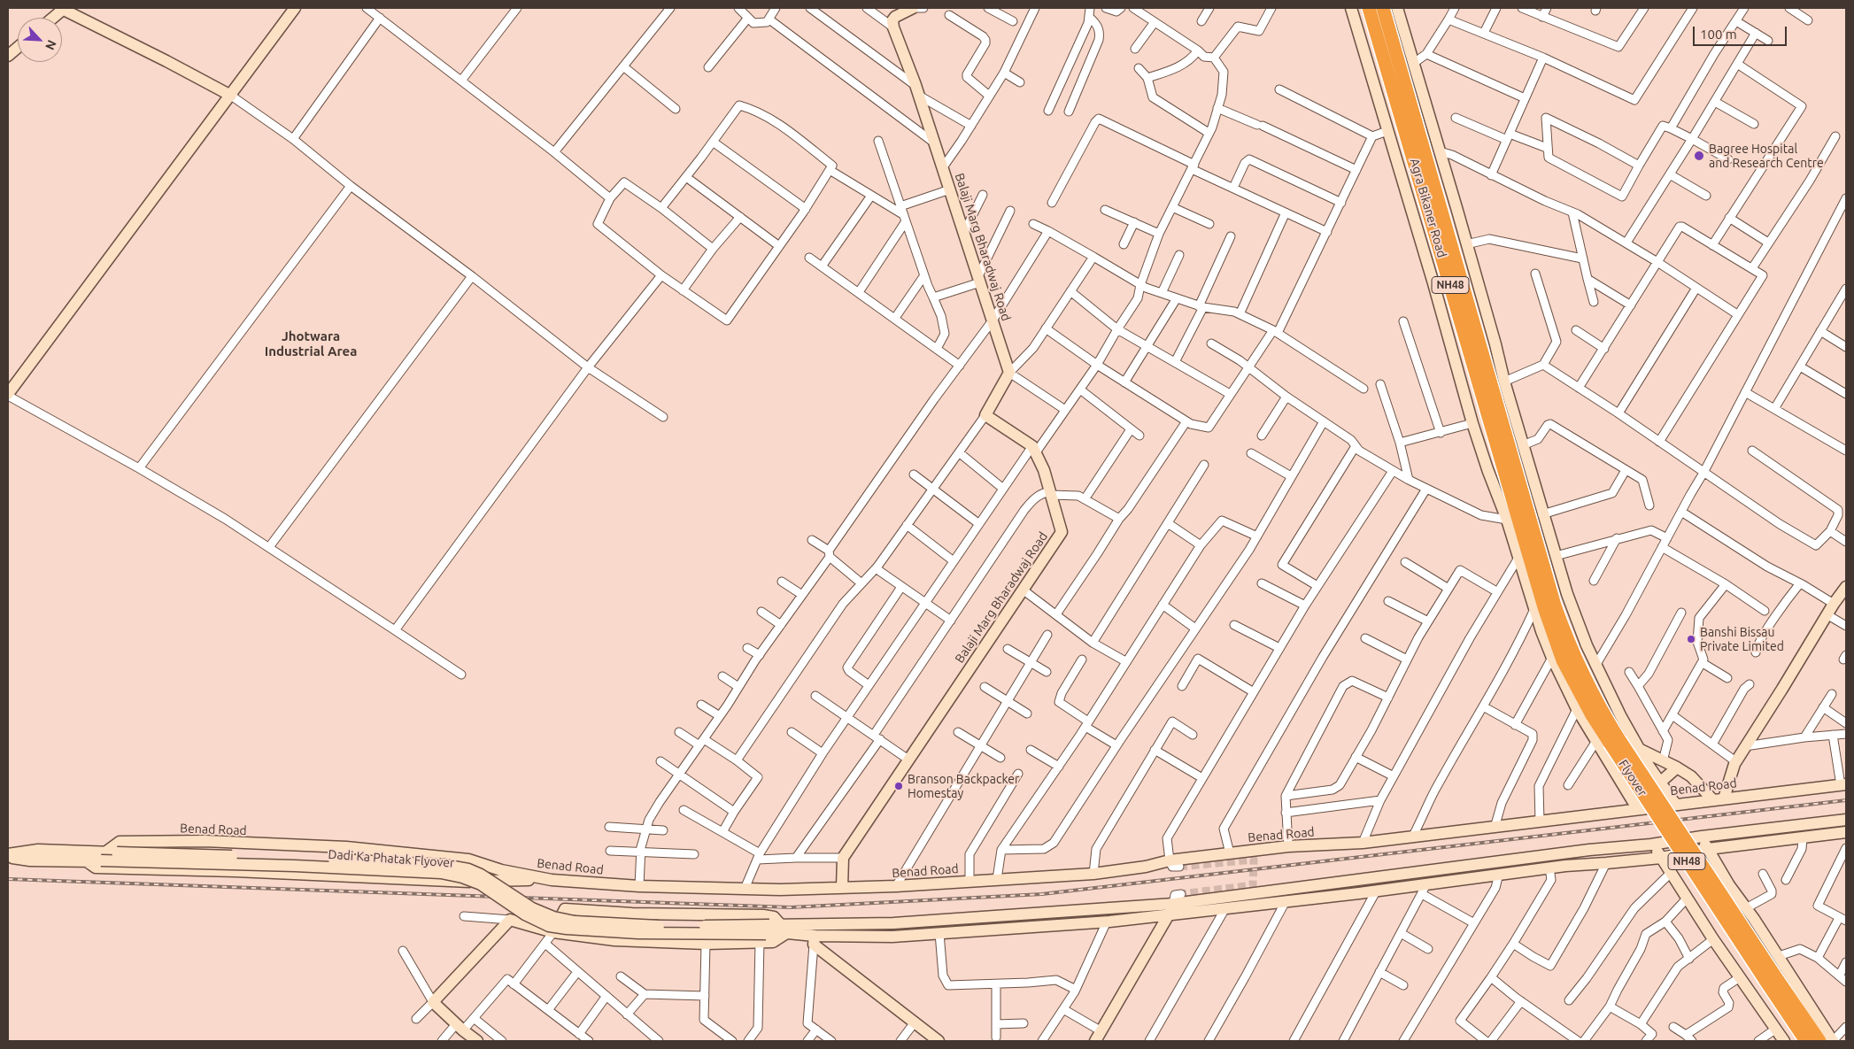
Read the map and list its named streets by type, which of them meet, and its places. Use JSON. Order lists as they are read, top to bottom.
{
  "streets": {
    "highway": ["Agra Bikaner Road", "NH48", "Flyover"],
    "main road": ["Balaji Marg Bharadwaj Road", "Benad Road", "Dadi Ka Phatak Flyover"]
  },
  "crossings": [
    ["Agra Bikaner Road", "NH48"],
    ["Agra Bikaner Road", "Flyover"],
    ["NH48", "Flyover"],
    ["Benad Road", "Dadi Ka Phatak Flyover"]
  ],
  "districts": ["Jhotwara Industrial Area"],
  "places": ["Bagree Hospital and Research Centre", "Banshi Bissau Private Limited", "Branson Backpacker Homestay"],
  "scale_bar": "100 m",
  "north": "bottom right"
}
